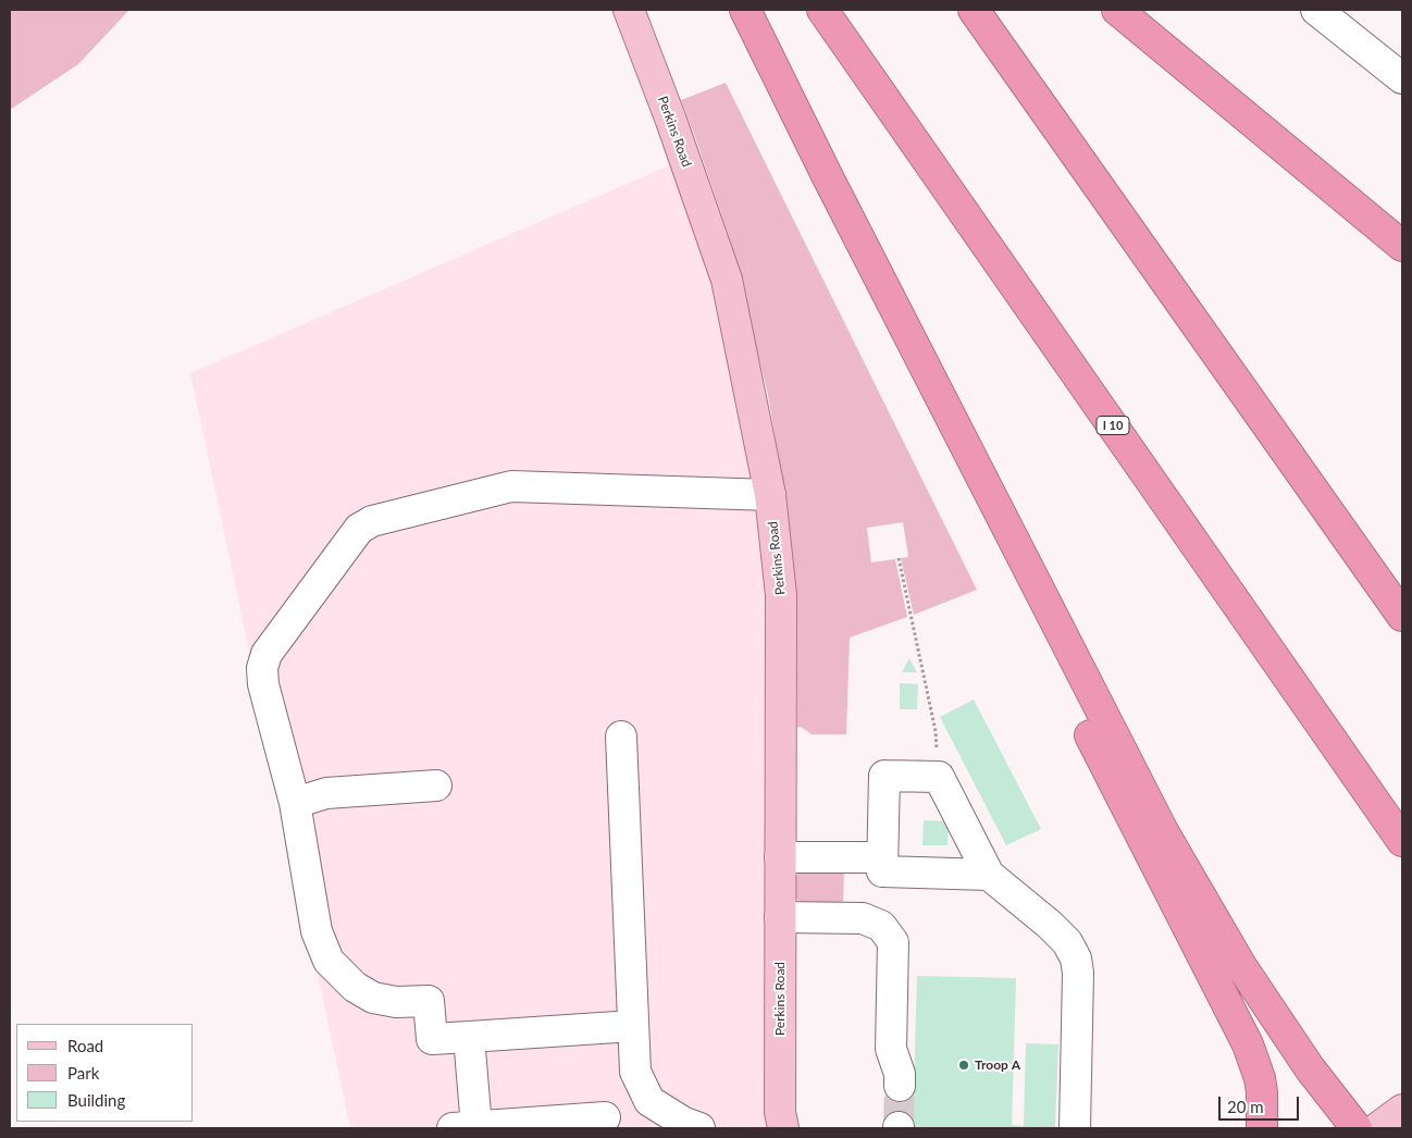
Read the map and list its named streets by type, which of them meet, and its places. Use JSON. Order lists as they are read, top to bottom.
{
  "streets": {
    "highway": ["I 10"],
    "main road": ["Perkins Road"]
  },
  "places": ["Troop A"],
  "legend": ["Road", "Park", "Building"],
  "scale_bar": "20 m"
}
